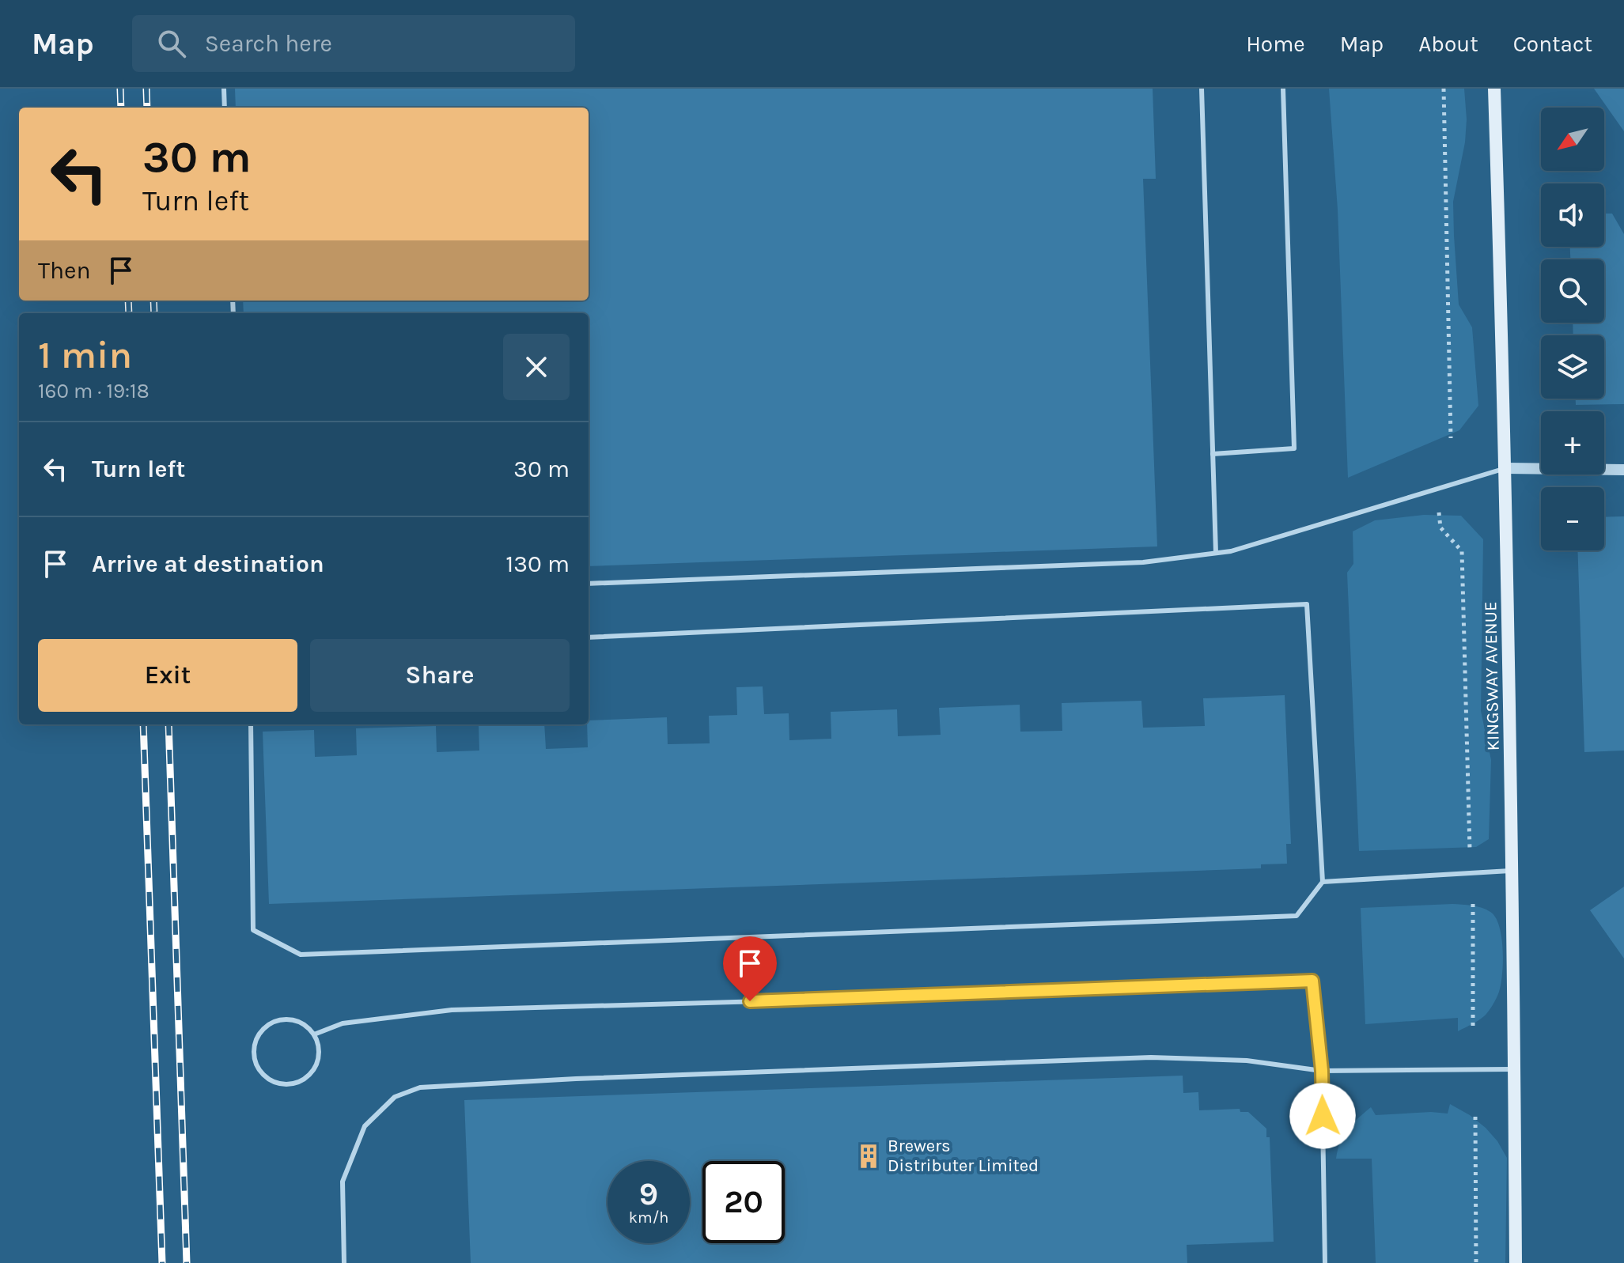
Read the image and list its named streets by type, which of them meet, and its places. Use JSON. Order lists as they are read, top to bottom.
{
  "streets": {
    "main road": ["KINGSWAY AVENUE"]
  },
  "places": {
    "building": ["Brewers Distributer Limited"]
  },
  "north": "bottom left",
  "page": {
    "header": "Map",
    "search": "Search here",
    "nav": [
      "Home",
      "Map",
      "About",
      "Contact"
    ],
    "map_buttons": ["+", "−"],
    "turn": ["30 m", "Turn left"],
    "then": "Then",
    "heading": ["1 min", "160 m · 19:18"],
    "list": [
      {
        "name": "Turn left",
        "value": "30 m"
      },
      {
        "name": "Arrive at destination",
        "value": "130 m"
      }
    ],
    "buttons": ["Exit", "Share"],
    "speed": "9 km/h",
    "limit": "20"
  }
}
